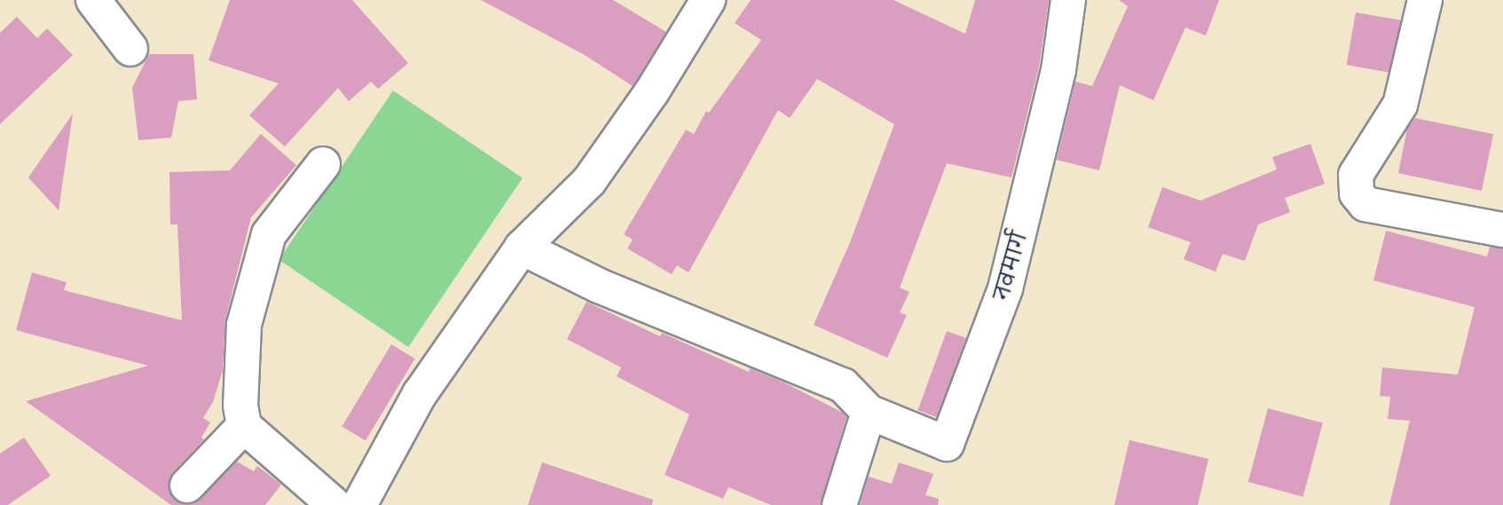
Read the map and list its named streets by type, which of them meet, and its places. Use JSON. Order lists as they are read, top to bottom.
{
  "streets": {
    "street": ["नवमार्ग"]
  }
}
